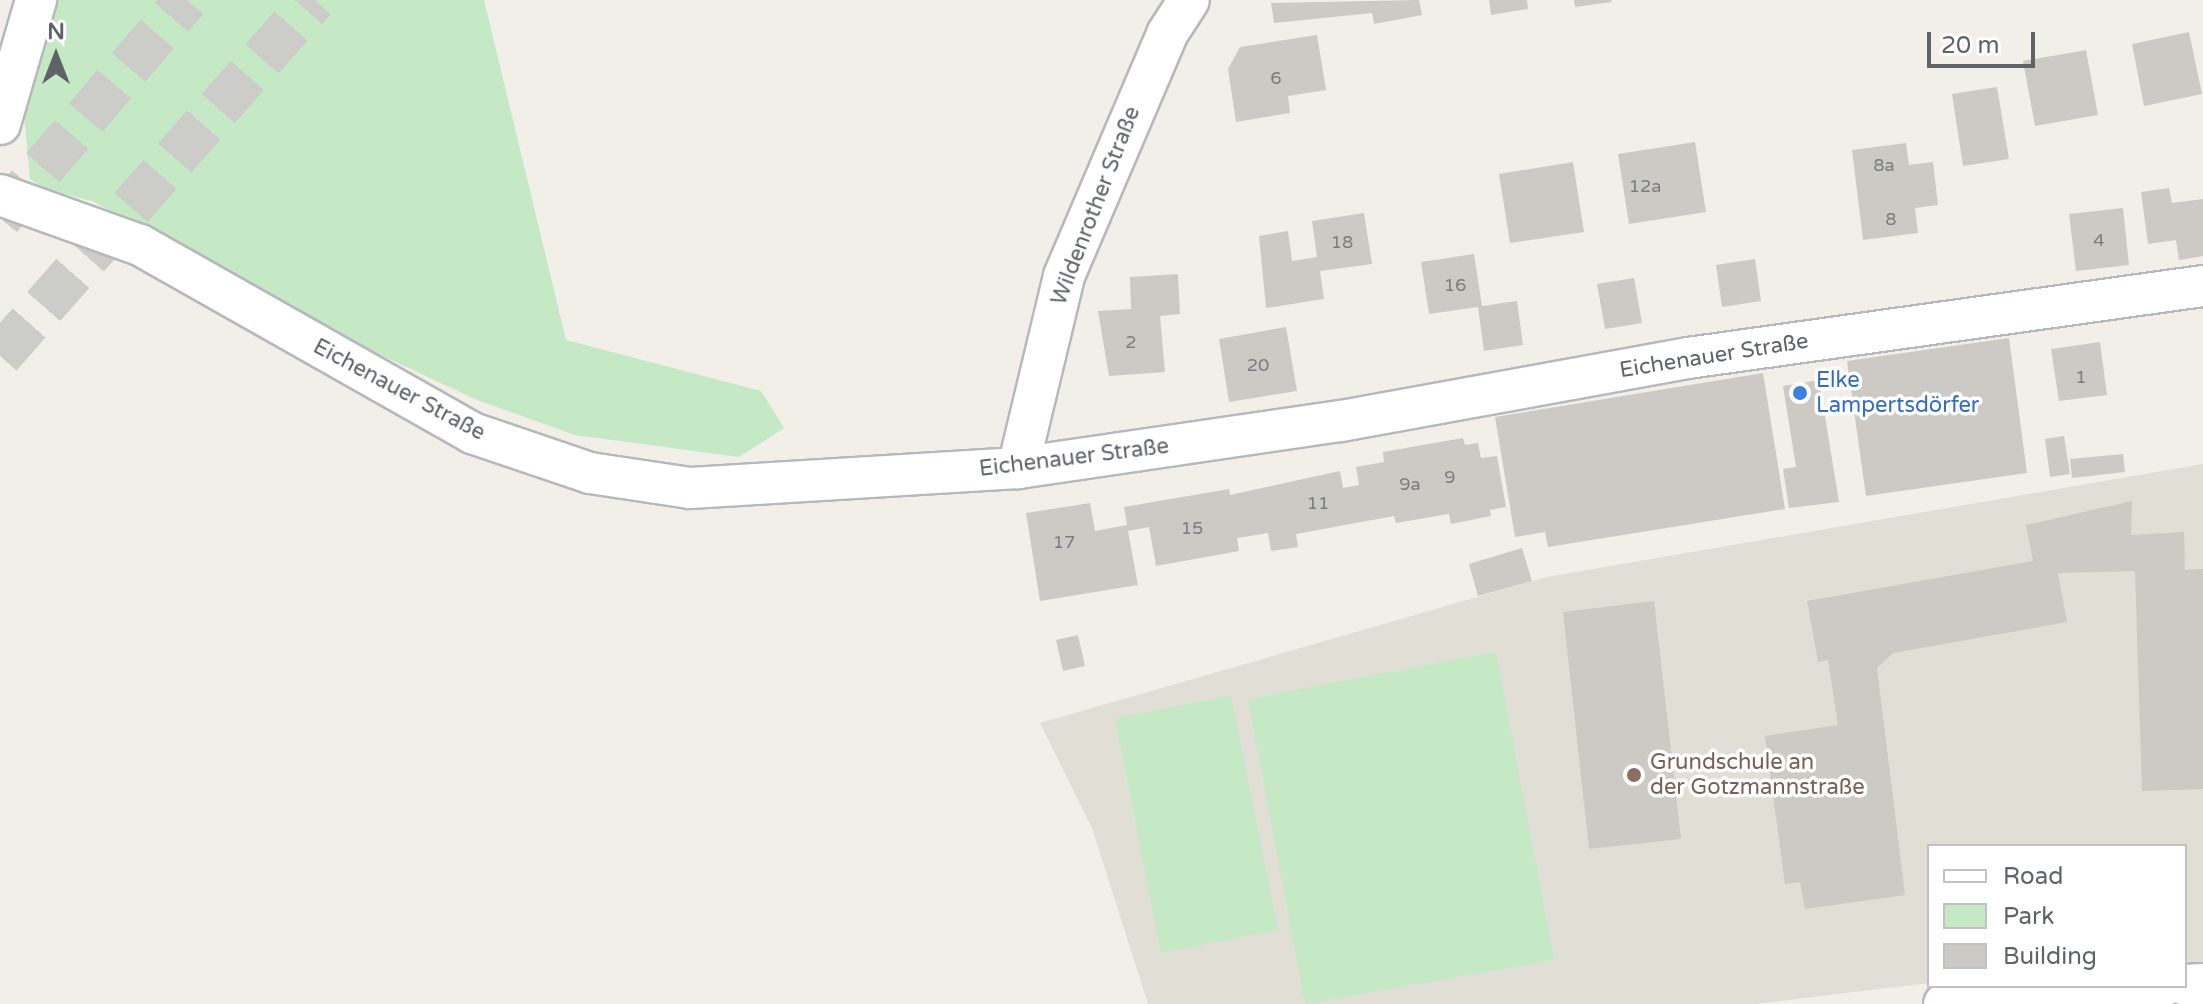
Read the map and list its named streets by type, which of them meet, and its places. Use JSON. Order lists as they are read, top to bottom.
{
  "streets": {
    "street": ["Wildenrother Straße", "Eichenauer Straße"]
  },
  "crossings": [
    ["Wildenrother Straße", "Eichenauer Straße"]
  ],
  "places": ["Elke Lampertsdörfer", "Grundschule an der Gotzmannstraße"],
  "house_numbers": [
    "6",
    "8a",
    "12a",
    "8",
    "4",
    "18",
    "16",
    "2",
    "20",
    "1",
    "9",
    "9a",
    "11",
    "15",
    "17"
  ],
  "legend": ["Road", "Park", "Building"],
  "scale_bar": "20 m",
  "north": "top"
}
